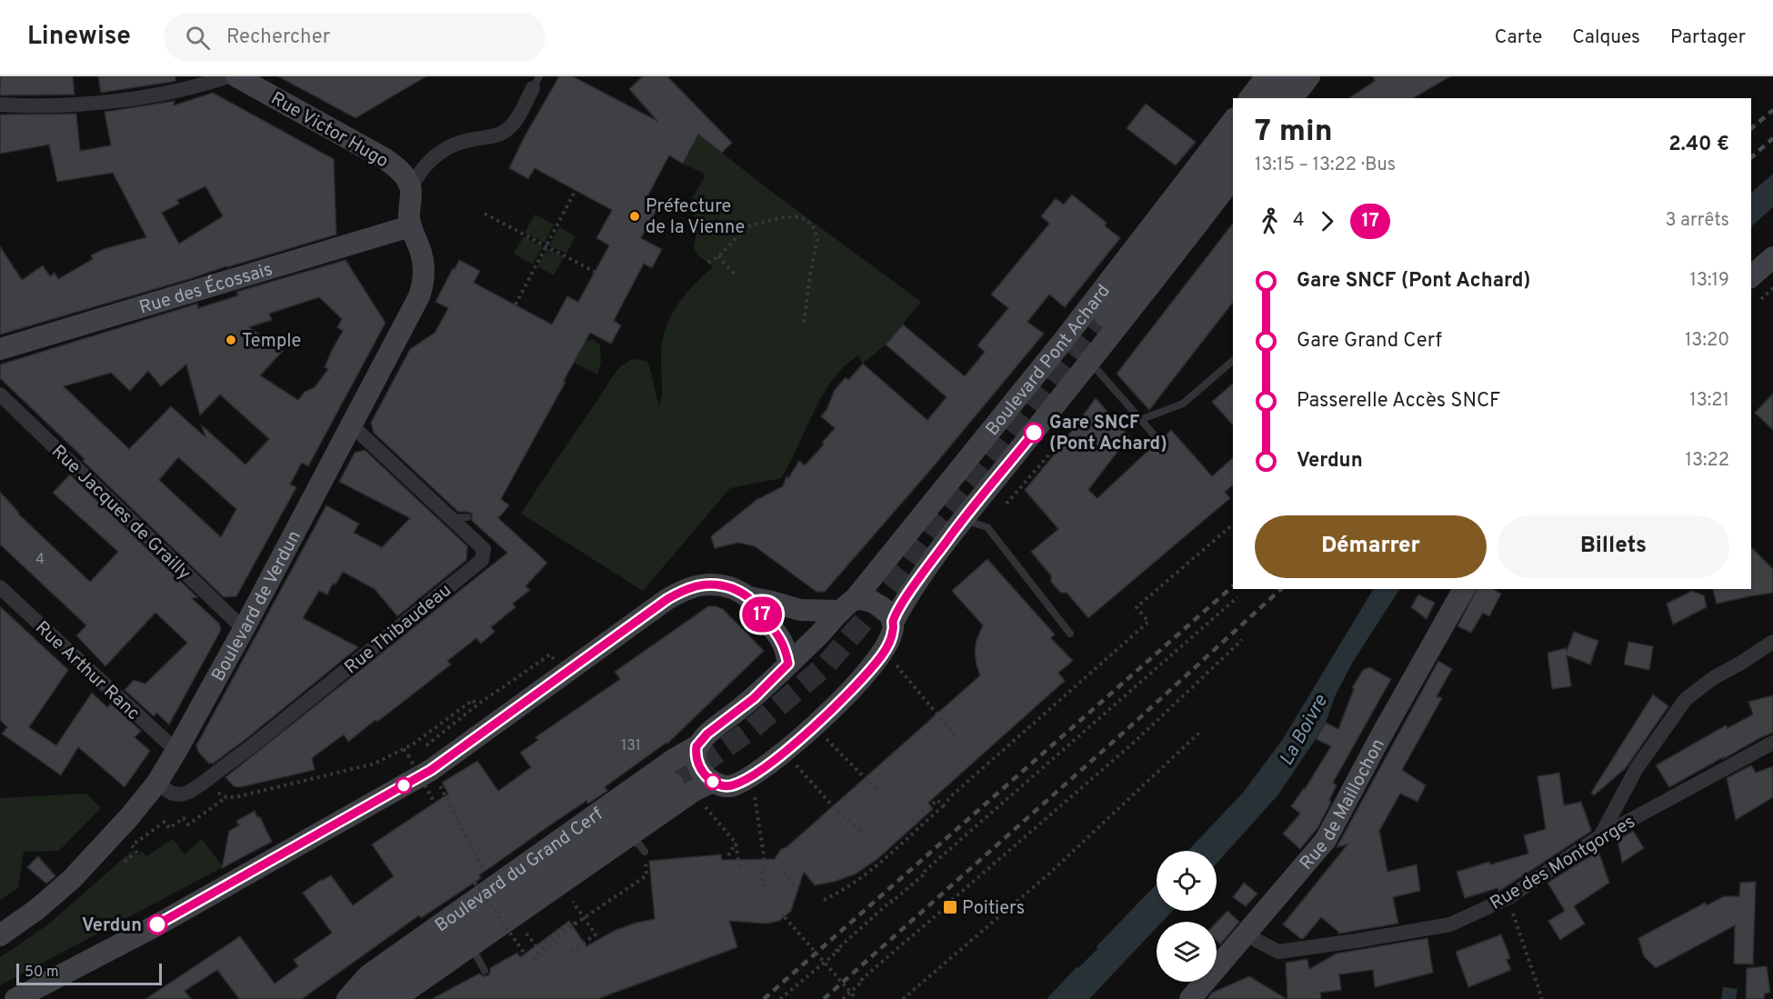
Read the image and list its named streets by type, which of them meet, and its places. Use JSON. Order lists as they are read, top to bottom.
{
  "streets": {
    "street": [
      "Rue Victor Hugo",
      "Rue des Écossais",
      "Boulevard Pont Achard",
      "Rue Jacques de Grailly",
      "Boulevard de Verdun",
      "Rue Thibaudeau",
      "Rue Arthur Ranc",
      "Rue de Maillochon",
      "Rue des Montgorges",
      "Boulevard du Grand Cerf"
    ]
  },
  "crossings": [
    ["Rue des Écossais", "Boulevard de Verdun"],
    ["Boulevard Pont Achard", "Boulevard du Grand Cerf"],
    ["Rue Jacques de Grailly", "Boulevard de Verdun"],
    ["Boulevard de Verdun", "Rue Thibaudeau"],
    ["Boulevard de Verdun", "Rue Arthur Ranc"],
    ["Rue de Maillochon", "Rue des Montgorges"]
  ],
  "water": ["La Boivre"],
  "places": {
    "other": [
      "Préfecture de la Vienne",
      "Temple",
      "Gare SNCF (Pont Achard)",
      "Verdun"
    ],
    "transit": ["Poitiers"]
  },
  "lines": ["bus line 17"],
  "house_numbers": ["4", "131"],
  "scale_bar": "50 m",
  "page": {
    "header": "Linewise",
    "search": "Rechercher",
    "nav": ["Carte", "Calques", "Partager"],
    "on_map": "17",
    "heading": ["7 min", "13:15 – 13:22 · Bus", "2.40 €"],
    "legs": ["4", "17", "3 arrêts"],
    "list": [
      {
        "name": "Gare SNCF (Pont Achard)",
        "value": "13:19"
      },
      {
        "name": "Gare Grand Cerf",
        "value": "13:20"
      },
      {
        "name": "Passerelle Accès SNCF",
        "value": "13:21"
      },
      {
        "name": "Verdun",
        "value": "13:22"
      }
    ],
    "buttons": ["Démarrer", "Billets"],
    "scale": "50 m"
  }
}
